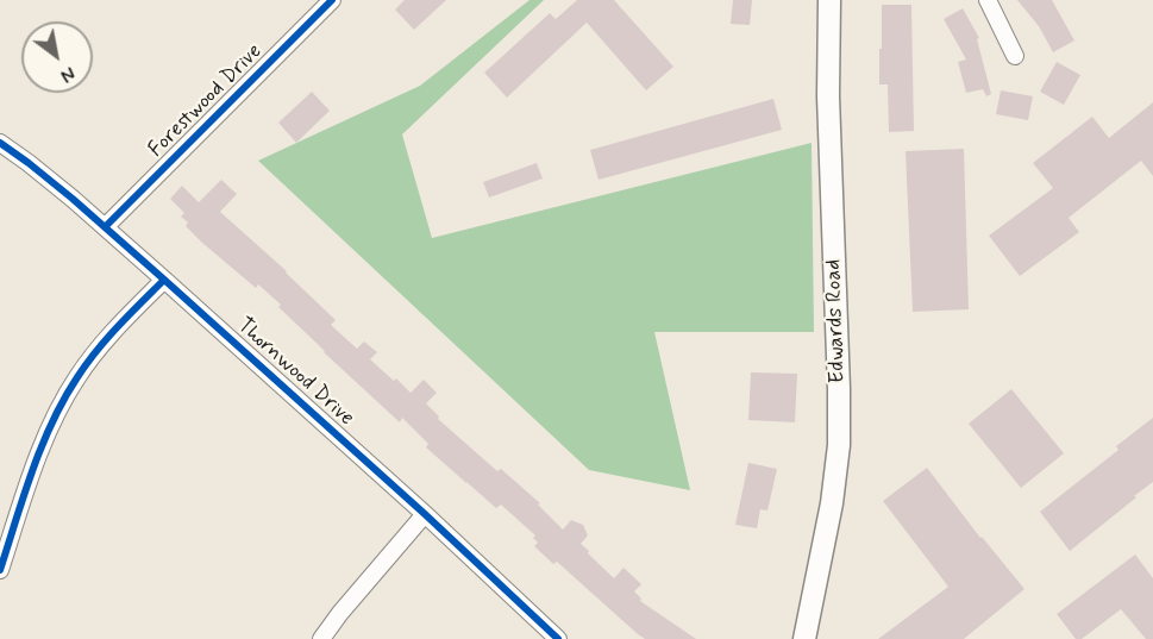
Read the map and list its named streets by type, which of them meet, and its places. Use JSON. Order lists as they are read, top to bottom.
{
  "streets": {
    "main road": ["Edwards Road"],
    "street": ["Forestwood Drive", "Thornwood Drive"]
  },
  "crossings": [
    ["Forestwood Drive", "Thornwood Drive"]
  ],
  "north": "bottom right"
}
